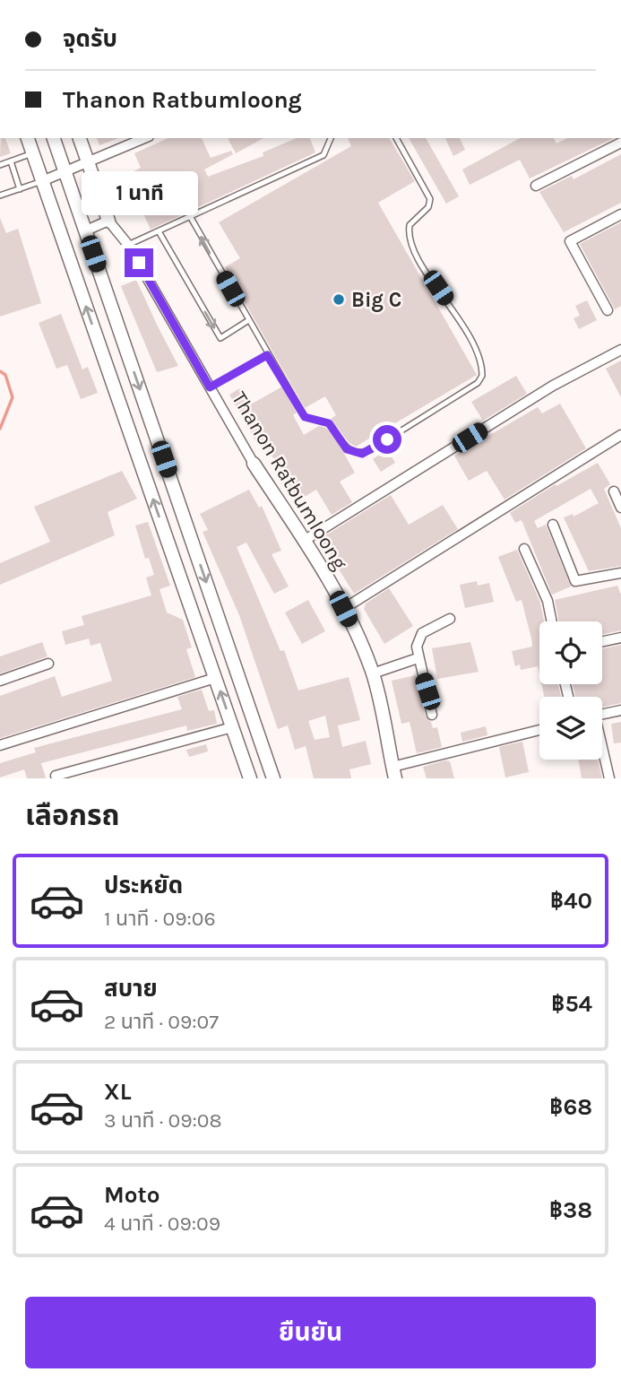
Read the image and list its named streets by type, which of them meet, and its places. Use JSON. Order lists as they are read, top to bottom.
{
  "streets": {
    "main road": ["Thanon Ratbumloong"]
  },
  "places": ["Big C"],
  "page": {
    "banner": ["จุดรับ", "Thanon Ratbumloong"],
    "bubble": "1 นาที",
    "heading": "เลือกรถ",
    "list": [
      {
        "name": "ประหยัด",
        "note": "1 นาที · 09:06",
        "value": "฿40"
      },
      {
        "name": "สบาย",
        "note": "2 นาที · 09:07",
        "value": "฿54"
      },
      {
        "name": "XL",
        "note": "3 นาที · 09:08",
        "value": "฿68"
      },
      {
        "name": "Moto",
        "note": "4 นาที · 09:09",
        "value": "฿38"
      }
    ],
    "buttons": "ยืนยัน"
  }
}
